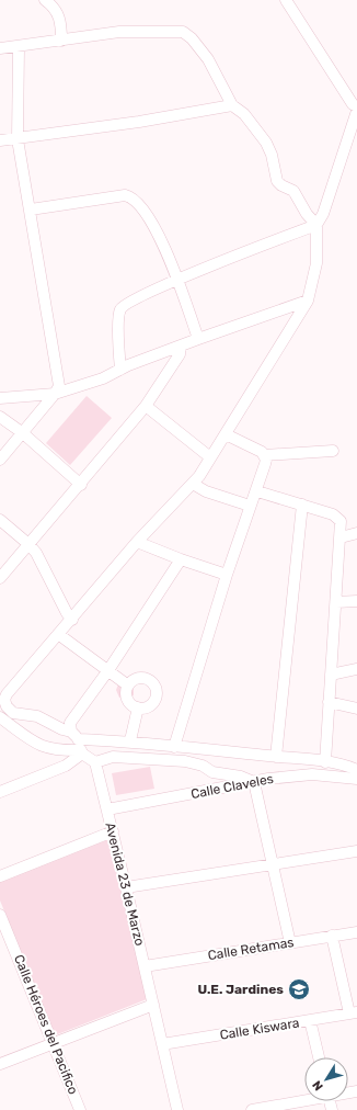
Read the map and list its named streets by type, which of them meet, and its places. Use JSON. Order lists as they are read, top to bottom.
{
  "streets": {
    "street": [
      "Calle Claveles",
      "Avenida 23 de Marzo",
      "Calle Retamas",
      "Calle Héroes del Pacifico",
      "Calle Kiswara"
    ]
  },
  "crossings": [
    ["Calle Claveles", "Avenida 23 de Marzo"],
    ["Avenida 23 de Marzo", "Calle Retamas"],
    ["Avenida 23 de Marzo", "Calle Kiswara"]
  ],
  "places": {
    "school or university": ["U.E. Jardines"]
  },
  "north": "bottom left"
}
